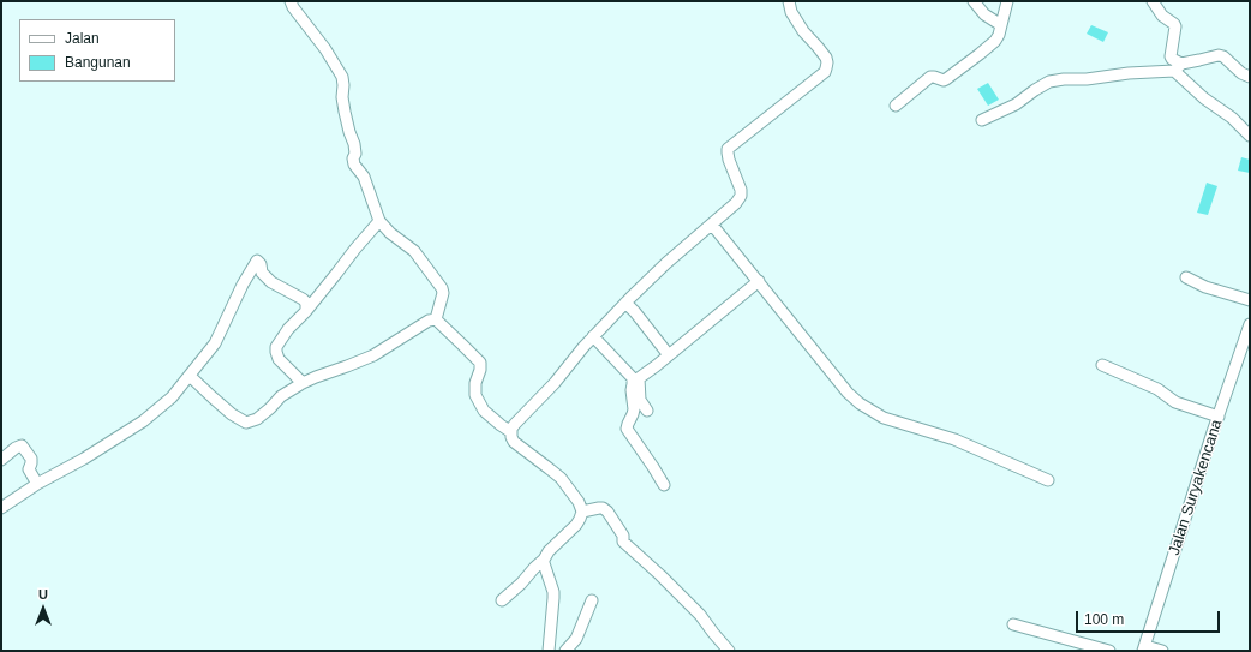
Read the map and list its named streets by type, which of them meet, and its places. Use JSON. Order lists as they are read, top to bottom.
{
  "streets": {
    "street": ["Jalan Suryakencana"]
  },
  "legend": ["Jalan", "Bangunan"],
  "scale_bar": "100 m",
  "north": "top"
}
